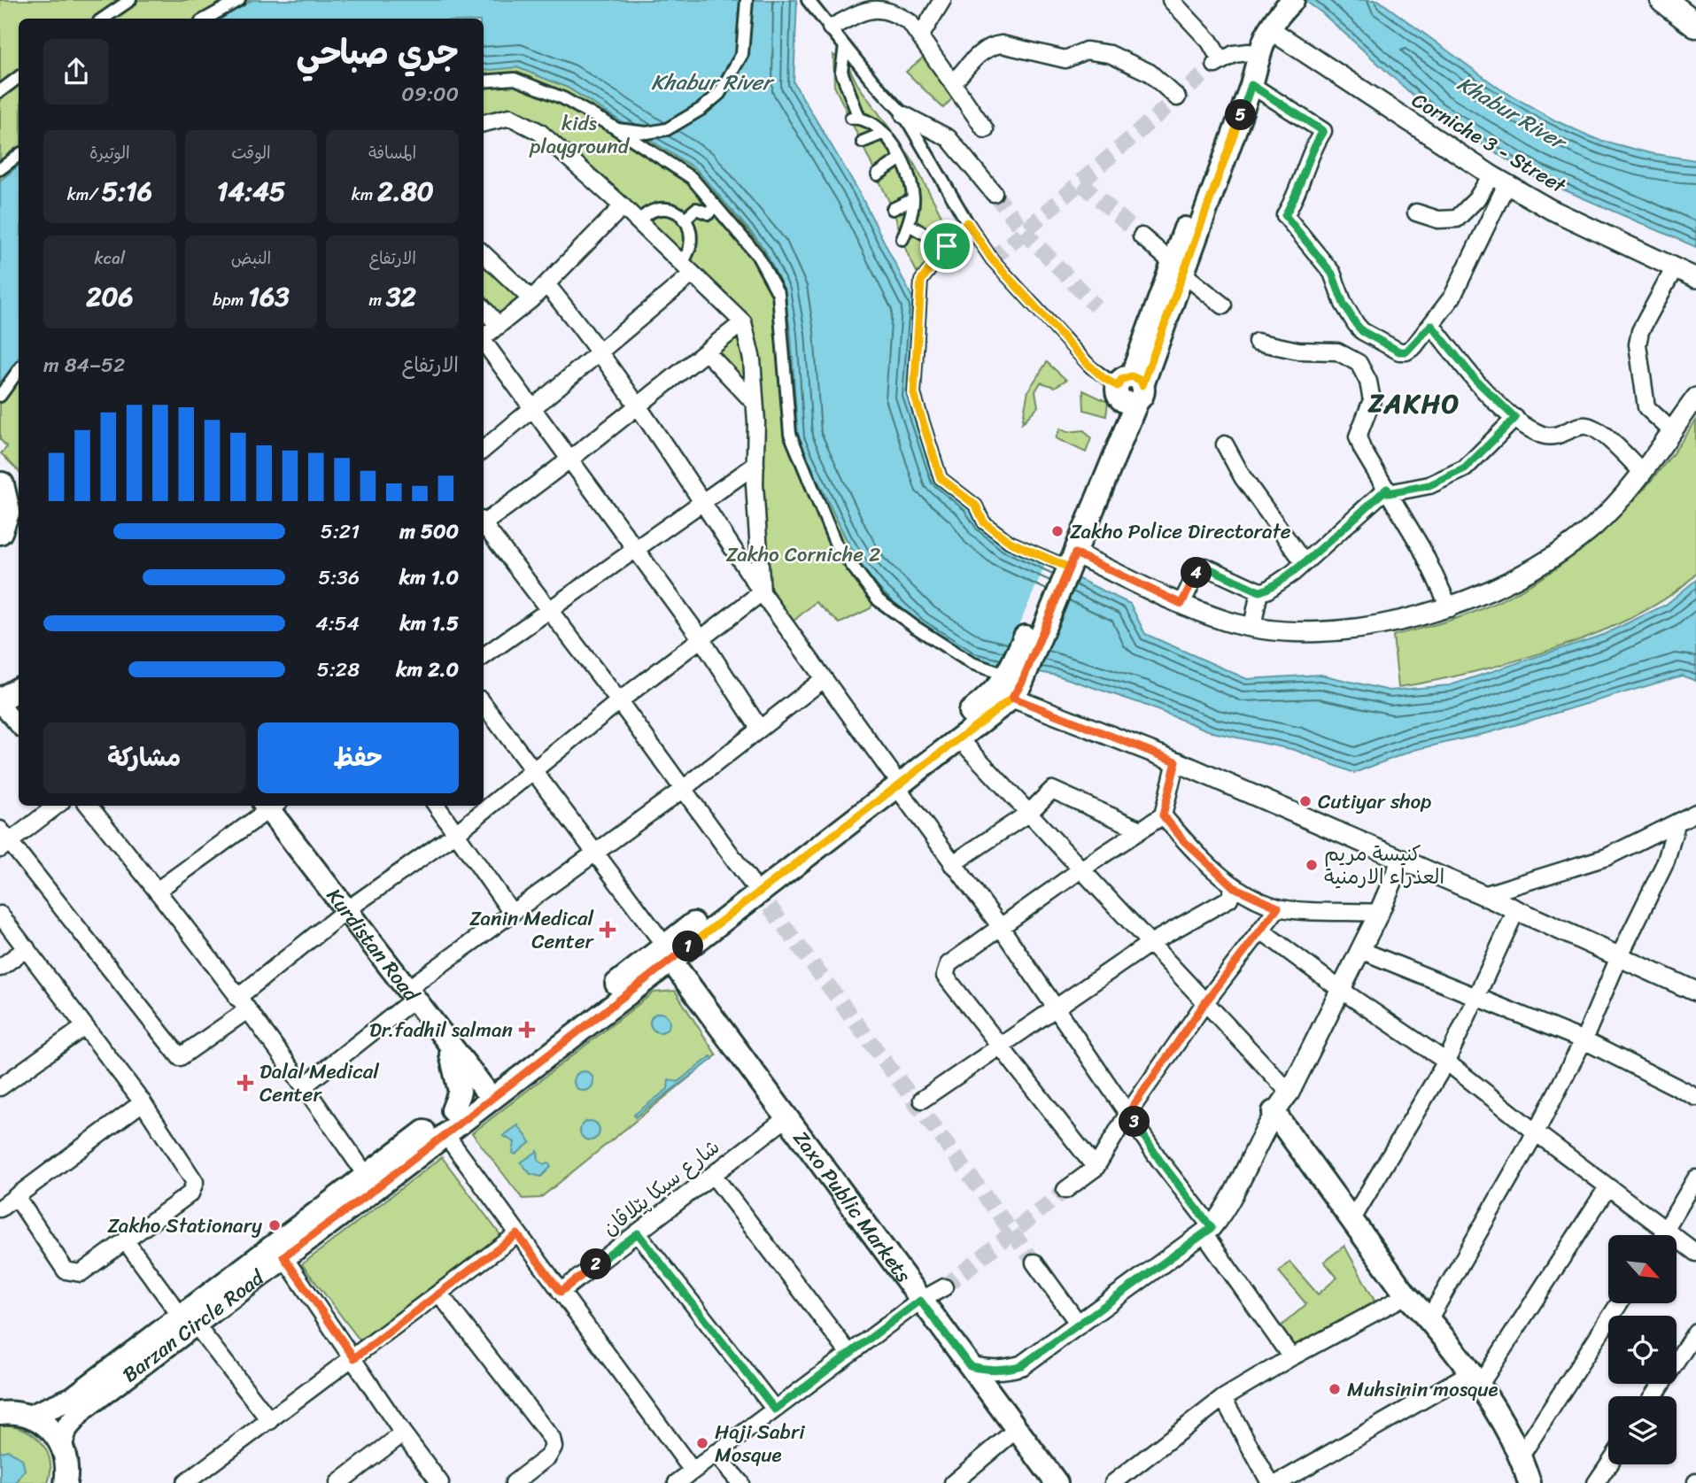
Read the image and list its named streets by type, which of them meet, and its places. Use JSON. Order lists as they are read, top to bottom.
{
  "streets": {
    "main road": ["Kurdistan Road", "Zaxo Public Markets", "Barzan Circle Road"],
    "street": ["Corniche 3 - Street", "شارع سيكا پێلاڤان"]
  },
  "crossings": [
    ["Kurdistan Road", "Barzan Circle Road"],
    ["شارع سيكا پێلاڤان", "Zaxo Public Markets"],
    ["Zaxo Public Markets", "Barzan Circle Road"]
  ],
  "districts": ["ZAKHO"],
  "water": ["Khabur River"],
  "parks": ["kids playground", "Zakho Corniche 2"],
  "places": {
    "other": [
      "Zakho Police Directorate",
      "Cutiyar shop",
      "كنيسة مريم العذراء الارمنية",
      "Zakho Stationary",
      "Muhsinin mosque",
      "Haji Sabri Mosque"
    ],
    "health": ["Zanin Medical Center", "Dr.fadhil salman", "Dalal Medical Center"]
  },
  "north": "bottom right",
  "page": {
    "heading": ["جري صباحي", "09:00"],
    "pins": [
      "5",
      "4",
      "1",
      "3",
      "2"
    ],
    "stats": [
      ["المسافة", "2.80 km"],
      ["الوقت", "14:45"],
      ["الوتيرة", "5:16 /km"],
      ["الارتفاع", "32 m"],
      ["النبض", "163 bpm"],
      ["kcal", "206"]
    ],
    "chart": ["الارتفاع", "52–84 m"],
    "list": [
      {
        "name": "500 m",
        "note": "5:21"
      },
      {
        "name": "1.0 km",
        "note": "5:36"
      },
      {
        "name": "1.5 km",
        "note": "4:54"
      },
      {
        "name": "2.0 km",
        "note": "5:28"
      }
    ],
    "buttons": ["حفظ", "مشاركة"]
  }
}
